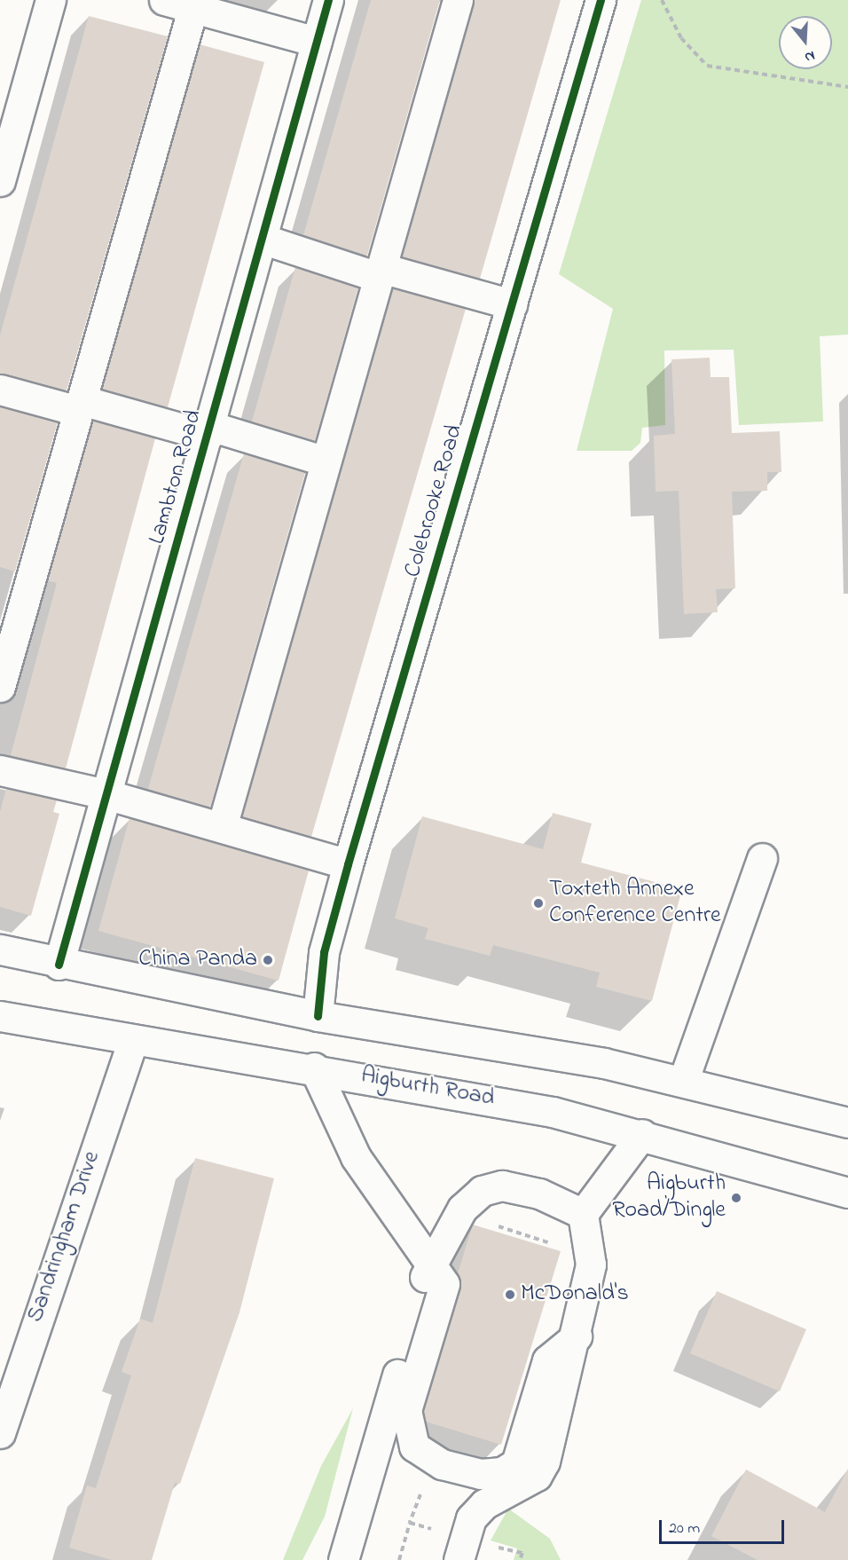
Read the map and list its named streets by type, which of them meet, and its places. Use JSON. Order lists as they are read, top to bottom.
{
  "streets": {
    "main road": [
      "Lambton Road",
      "Colebrooke Road",
      "Aigburth Road",
      "Sandringham Drive"
    ]
  },
  "crossings": [
    ["Aigburth Road", "Sandringham Drive"]
  ],
  "places": [
    "Toxteth Annexe Conference Centre",
    "China Panda",
    "Aigburth Road/Dingle",
    "McDonald's"
  ],
  "scale_bar": "20 m",
  "north": "bottom"
}
